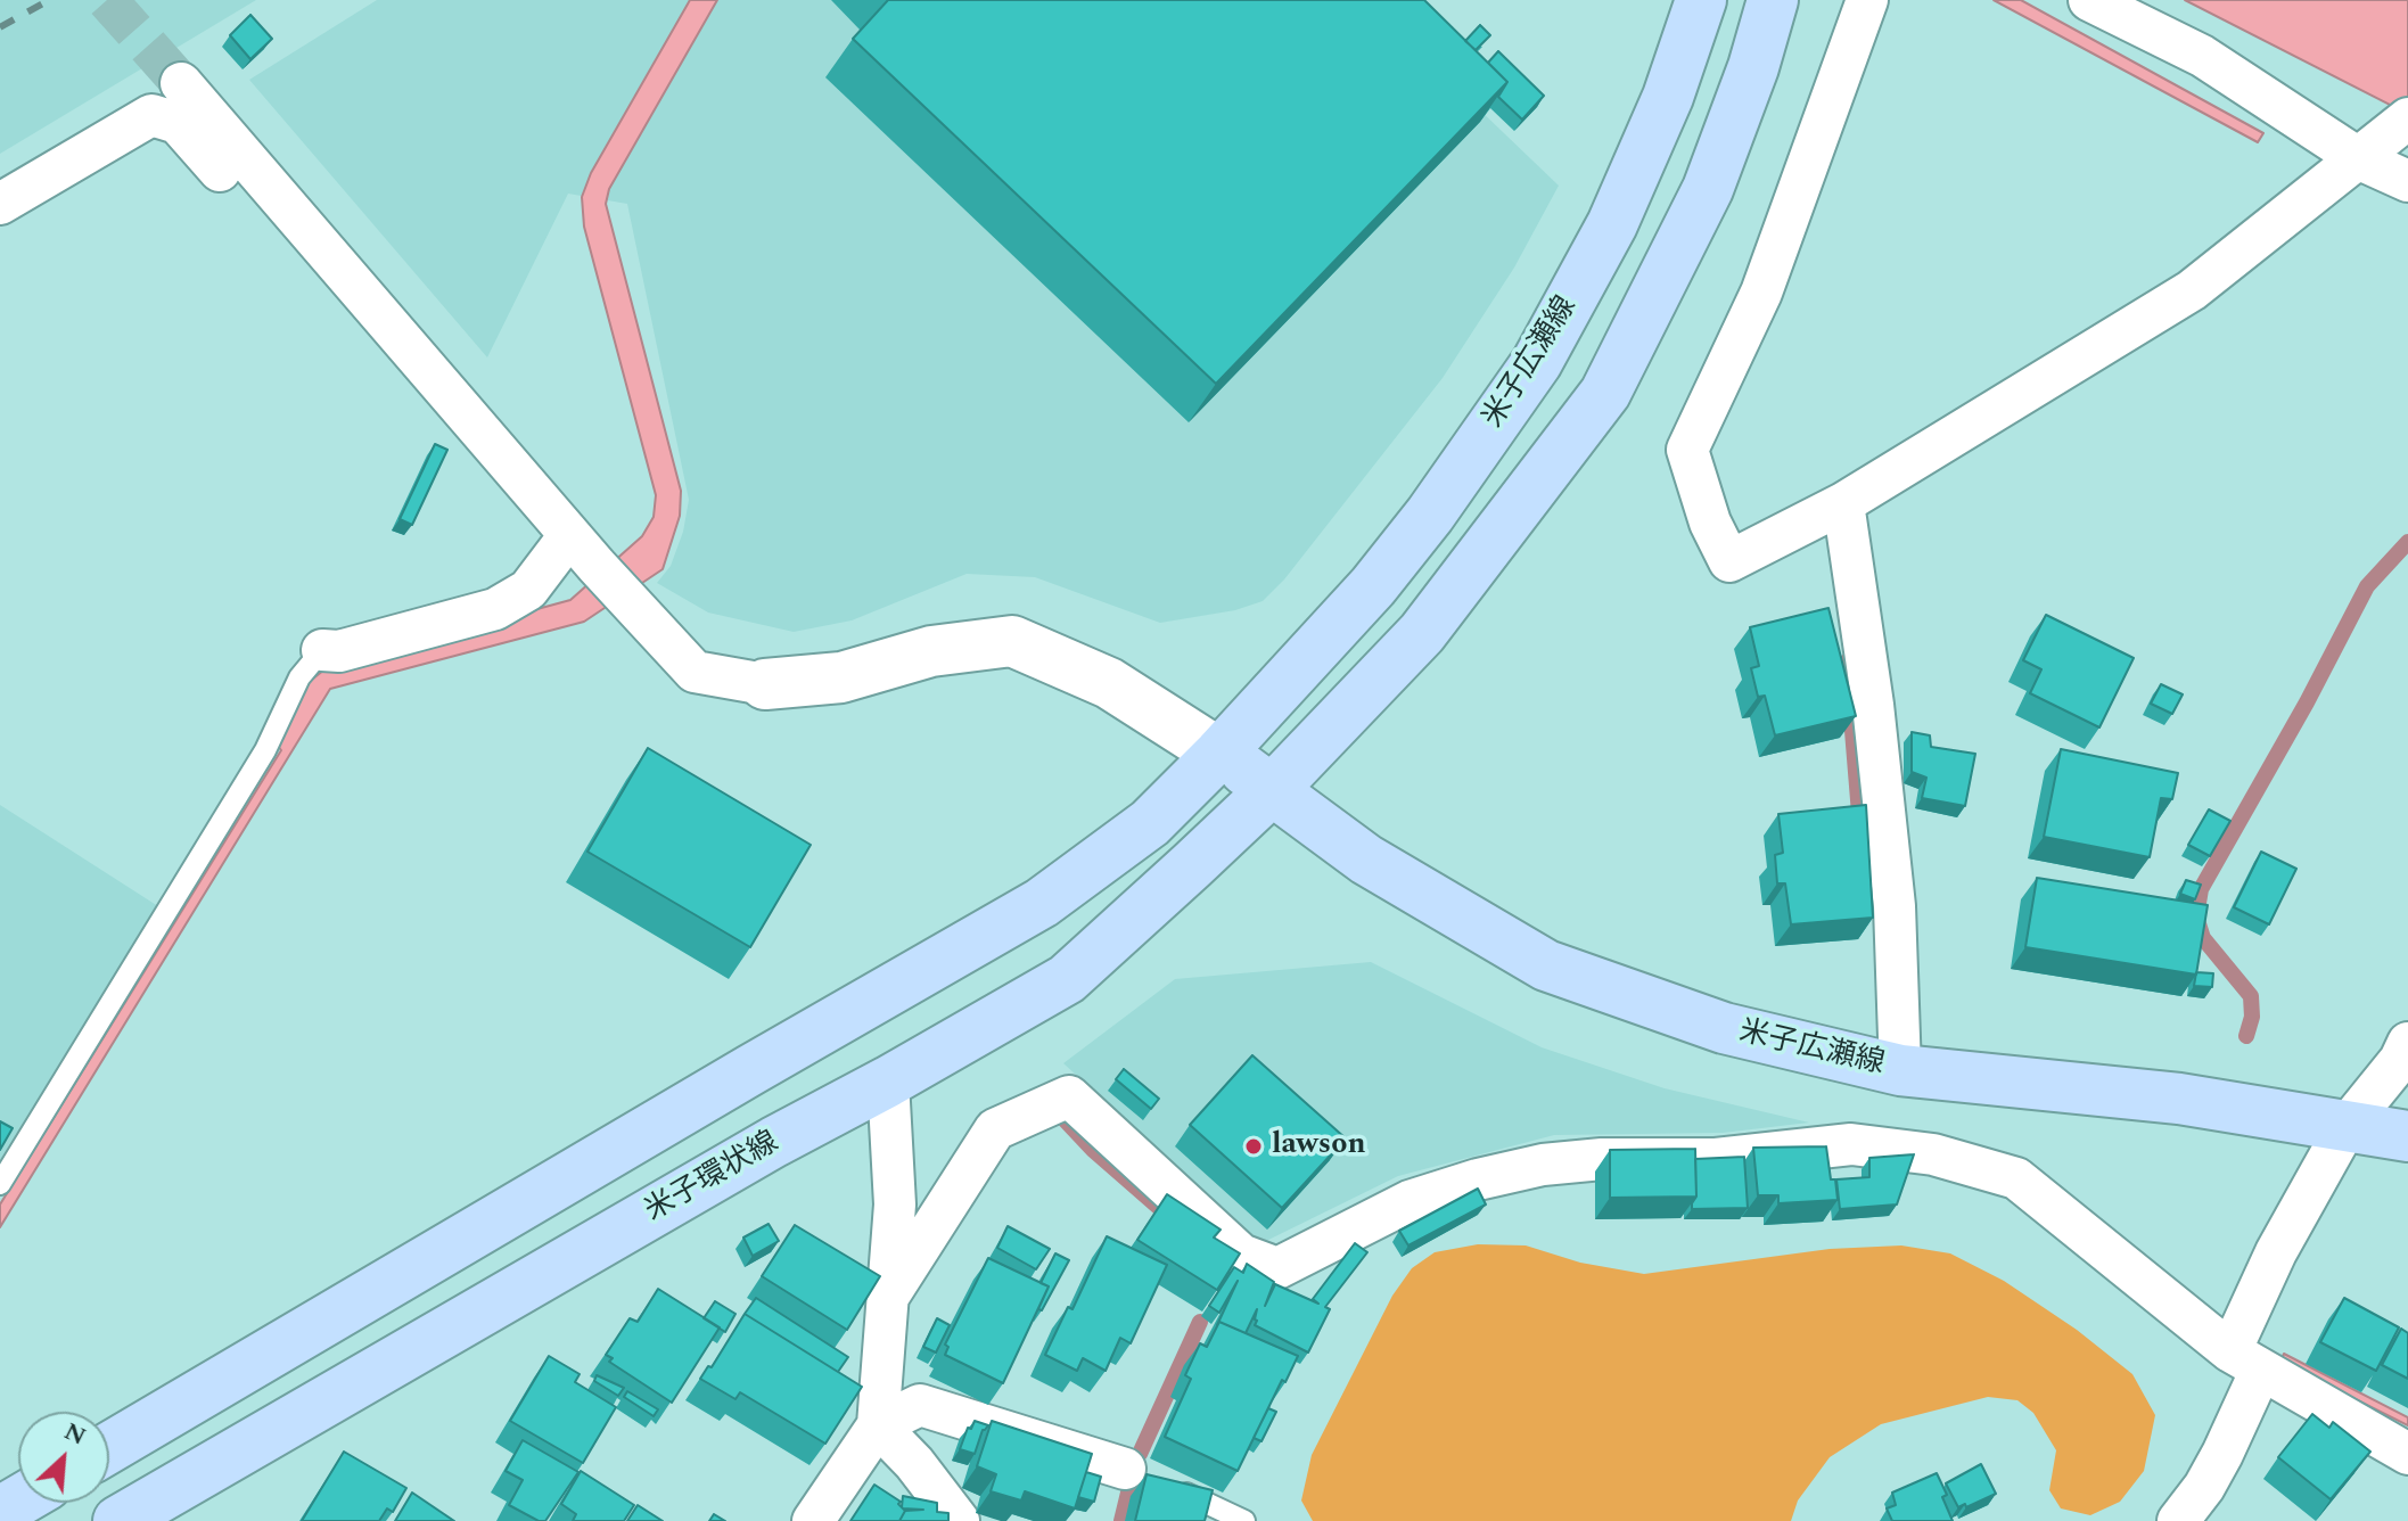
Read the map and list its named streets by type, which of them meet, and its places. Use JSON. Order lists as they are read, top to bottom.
{
  "streets": {
    "main road": ["米子広瀬線", "米子環状線"]
  },
  "crossings": [
    ["米子広瀬線", "米子環状線"]
  ],
  "places": ["lawson"],
  "north": "top right"
}
